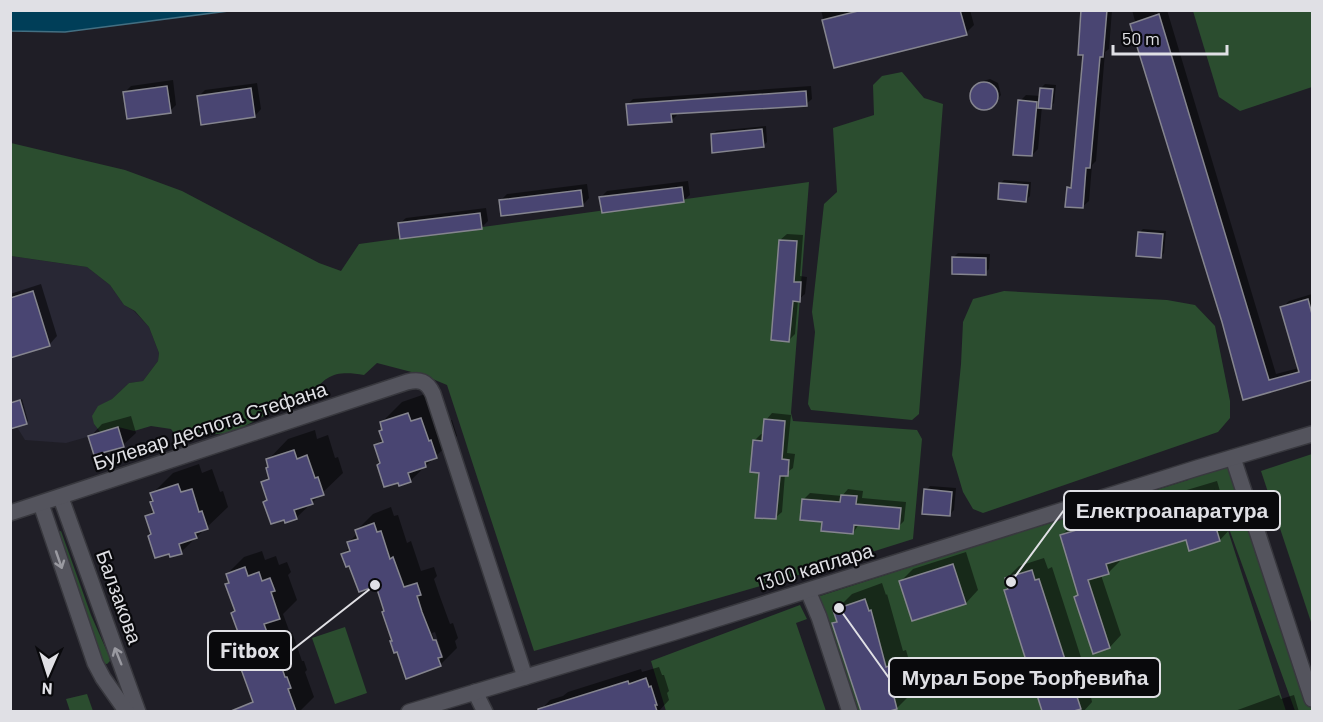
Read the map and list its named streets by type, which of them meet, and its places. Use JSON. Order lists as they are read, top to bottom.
{
  "streets": {
    "street": ["Булевар деспота Стефана", "1300 каплара", "Балзакова"]
  },
  "crossings": [
    ["Булевар деспота Стефана", "1300 каплара"],
    ["Булевар деспота Стефана", "Балзакова"]
  ],
  "places": ["Електроапаратура", "Fitbox", "Мурал Боре Ђорђевића"],
  "scale_bar": "50 m",
  "north": "bottom"
}
